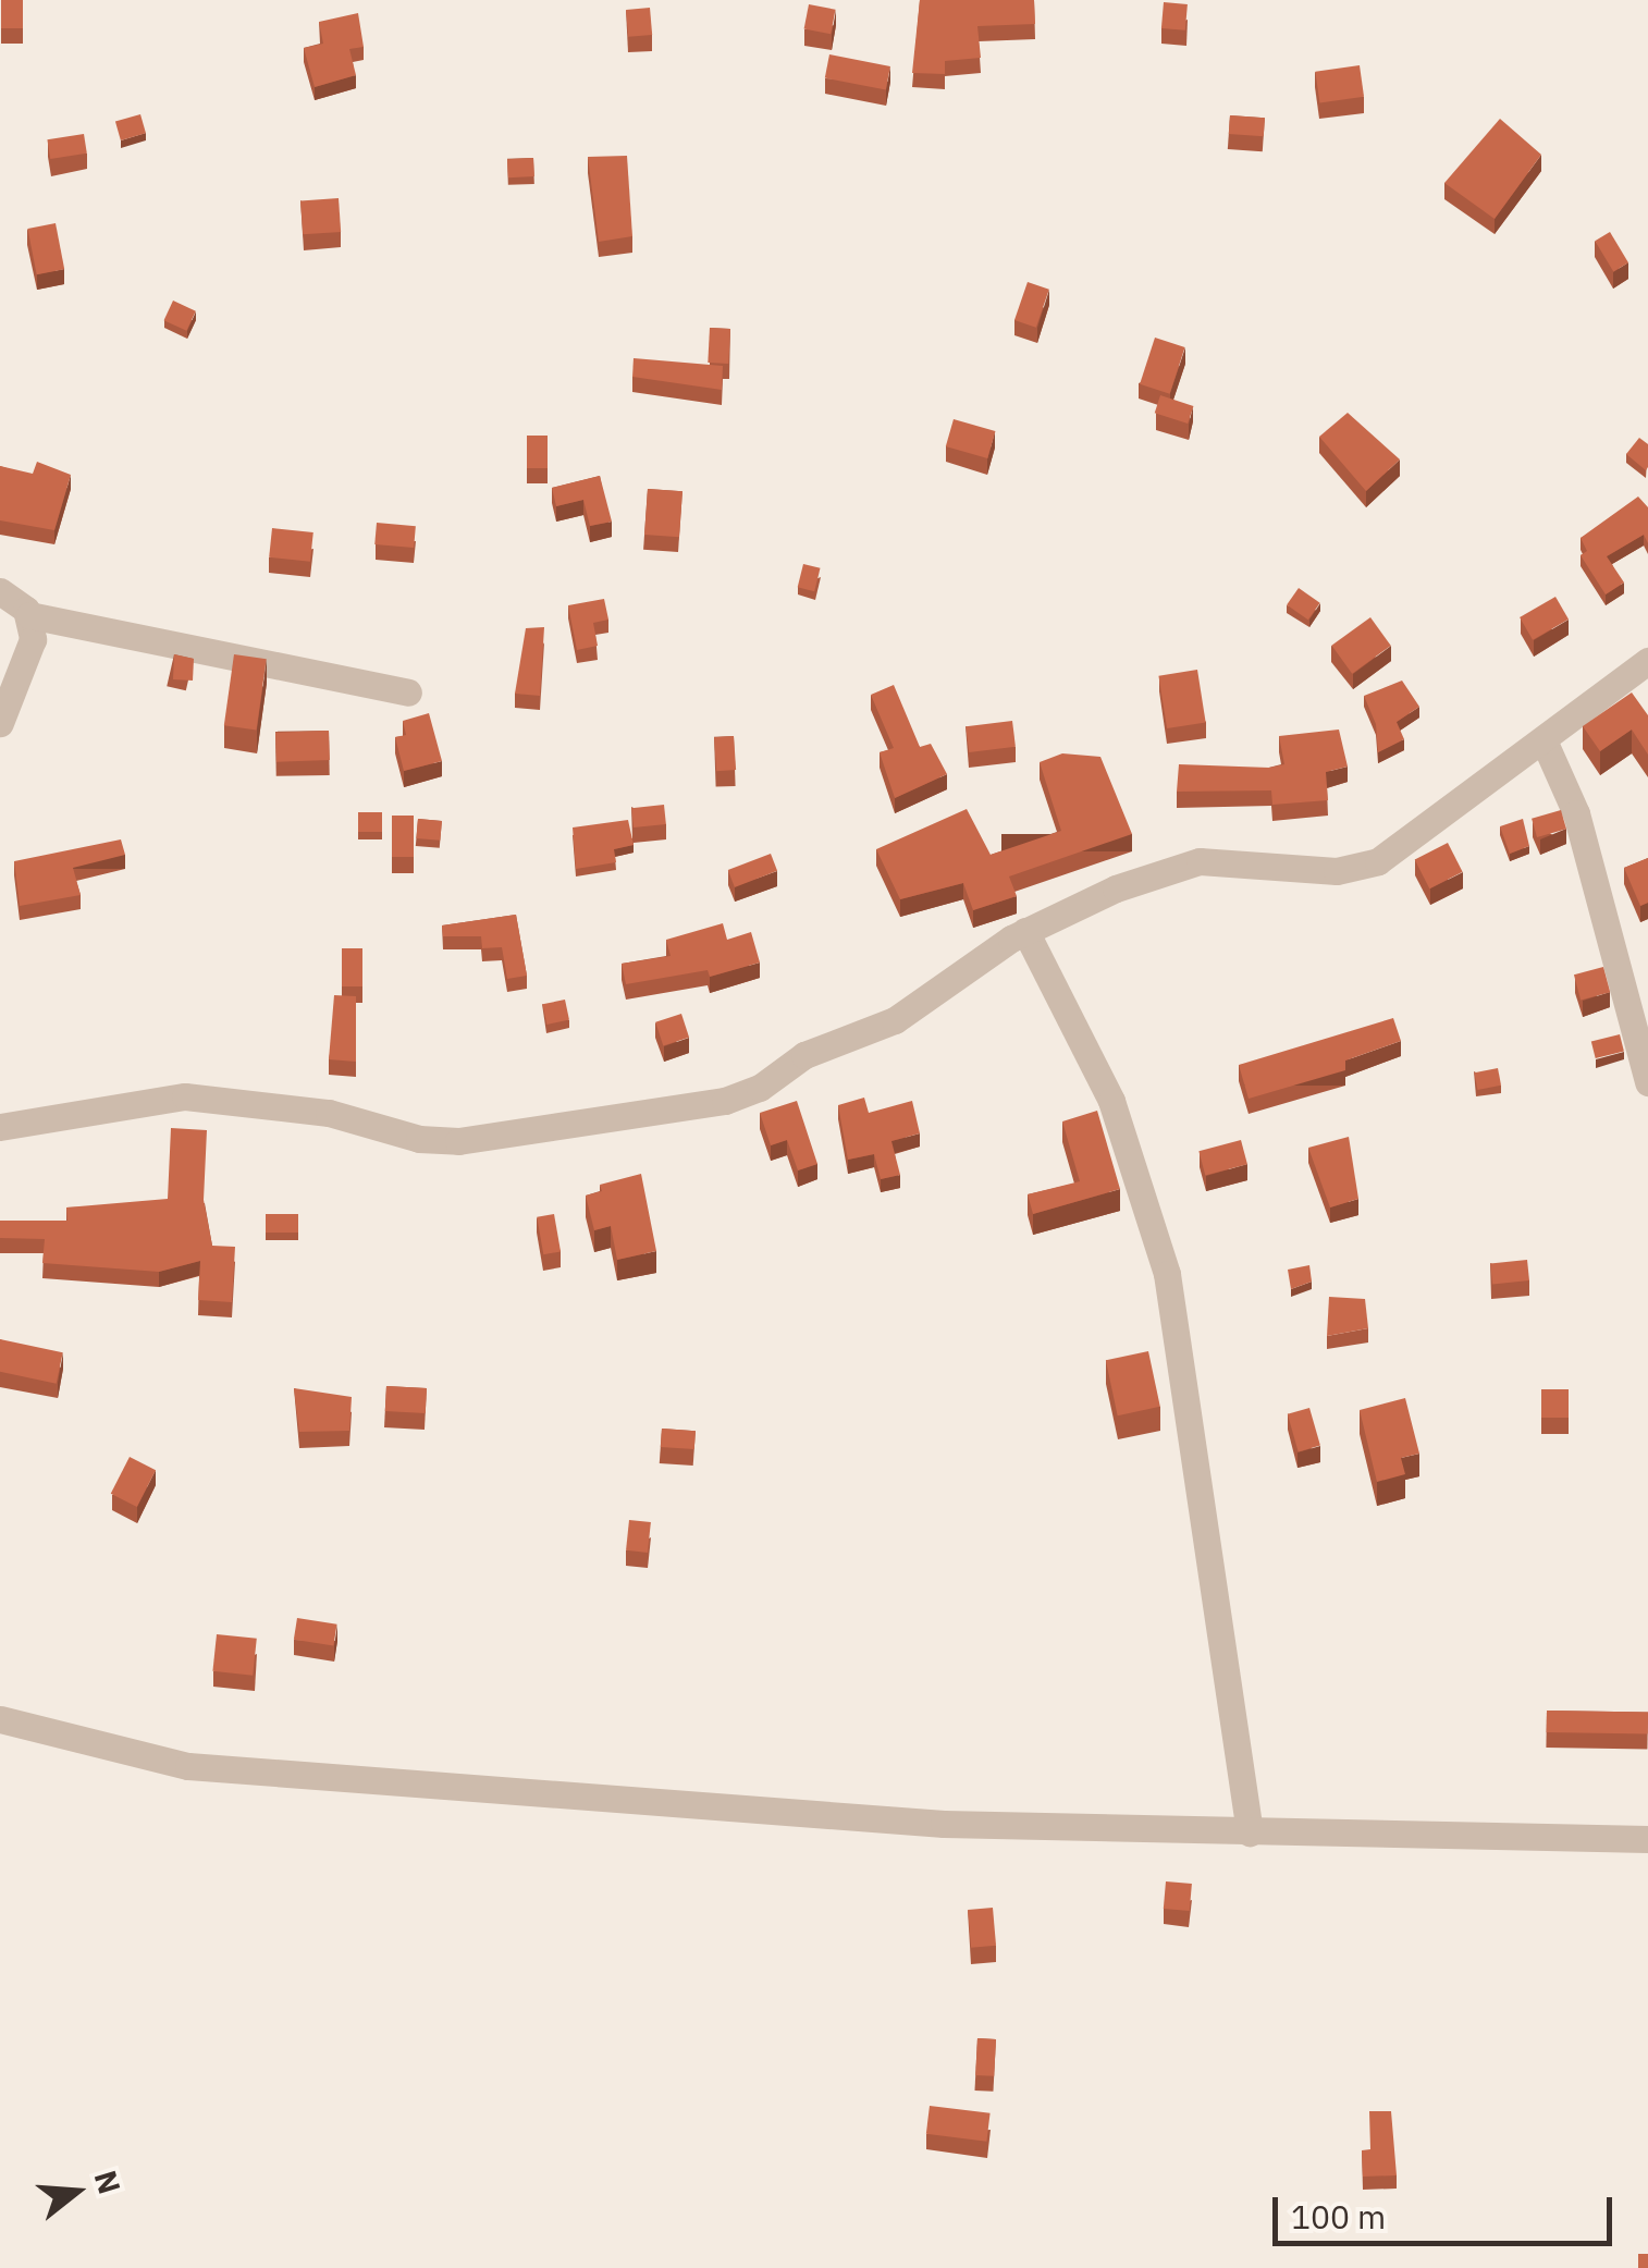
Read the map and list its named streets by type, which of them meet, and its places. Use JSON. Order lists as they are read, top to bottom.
{
  "scale_bar": "100 m",
  "north": "right"
}
